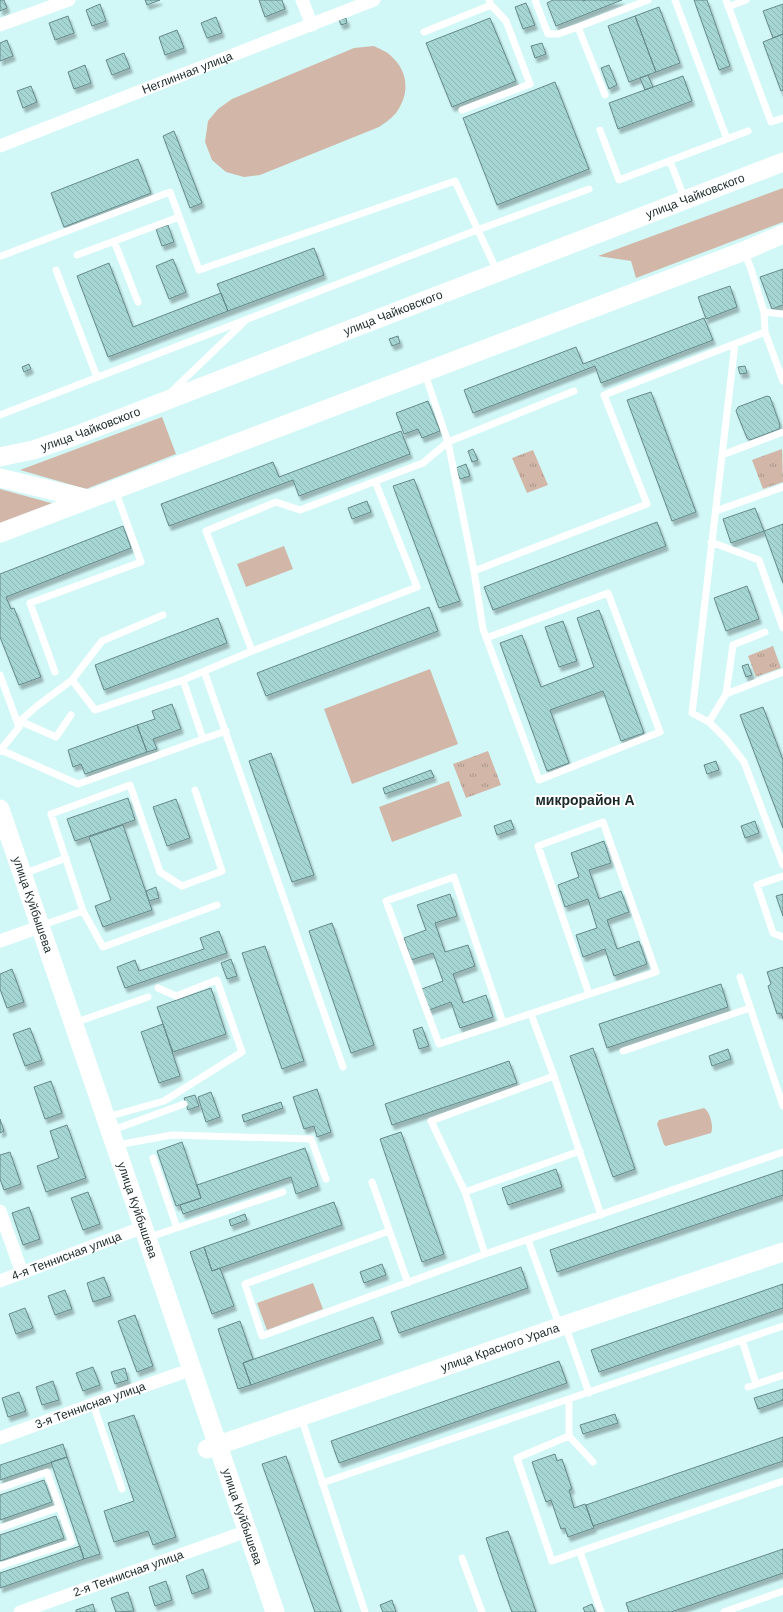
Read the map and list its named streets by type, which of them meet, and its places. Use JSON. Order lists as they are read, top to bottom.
{
  "streets": {
    "main road": ["улица Чайковского", "улица Куйбышева", "улица Красного Урала"],
    "street": [
      "Неглинная улица",
      "4-я Теннисная улица",
      "3-я Теннисная улица",
      "2-я Теннисная улица"
    ]
  },
  "crossings": [
    ["улица Куйбышева", "4-я Теннисная улица"],
    ["улица Куйбышева", "улица Красного Урала"],
    ["улица Куйбышева", "3-я Теннисная улица"],
    ["улица Куйбышева", "2-я Теннисная улица"]
  ],
  "districts": ["микрорайон А"]
}
